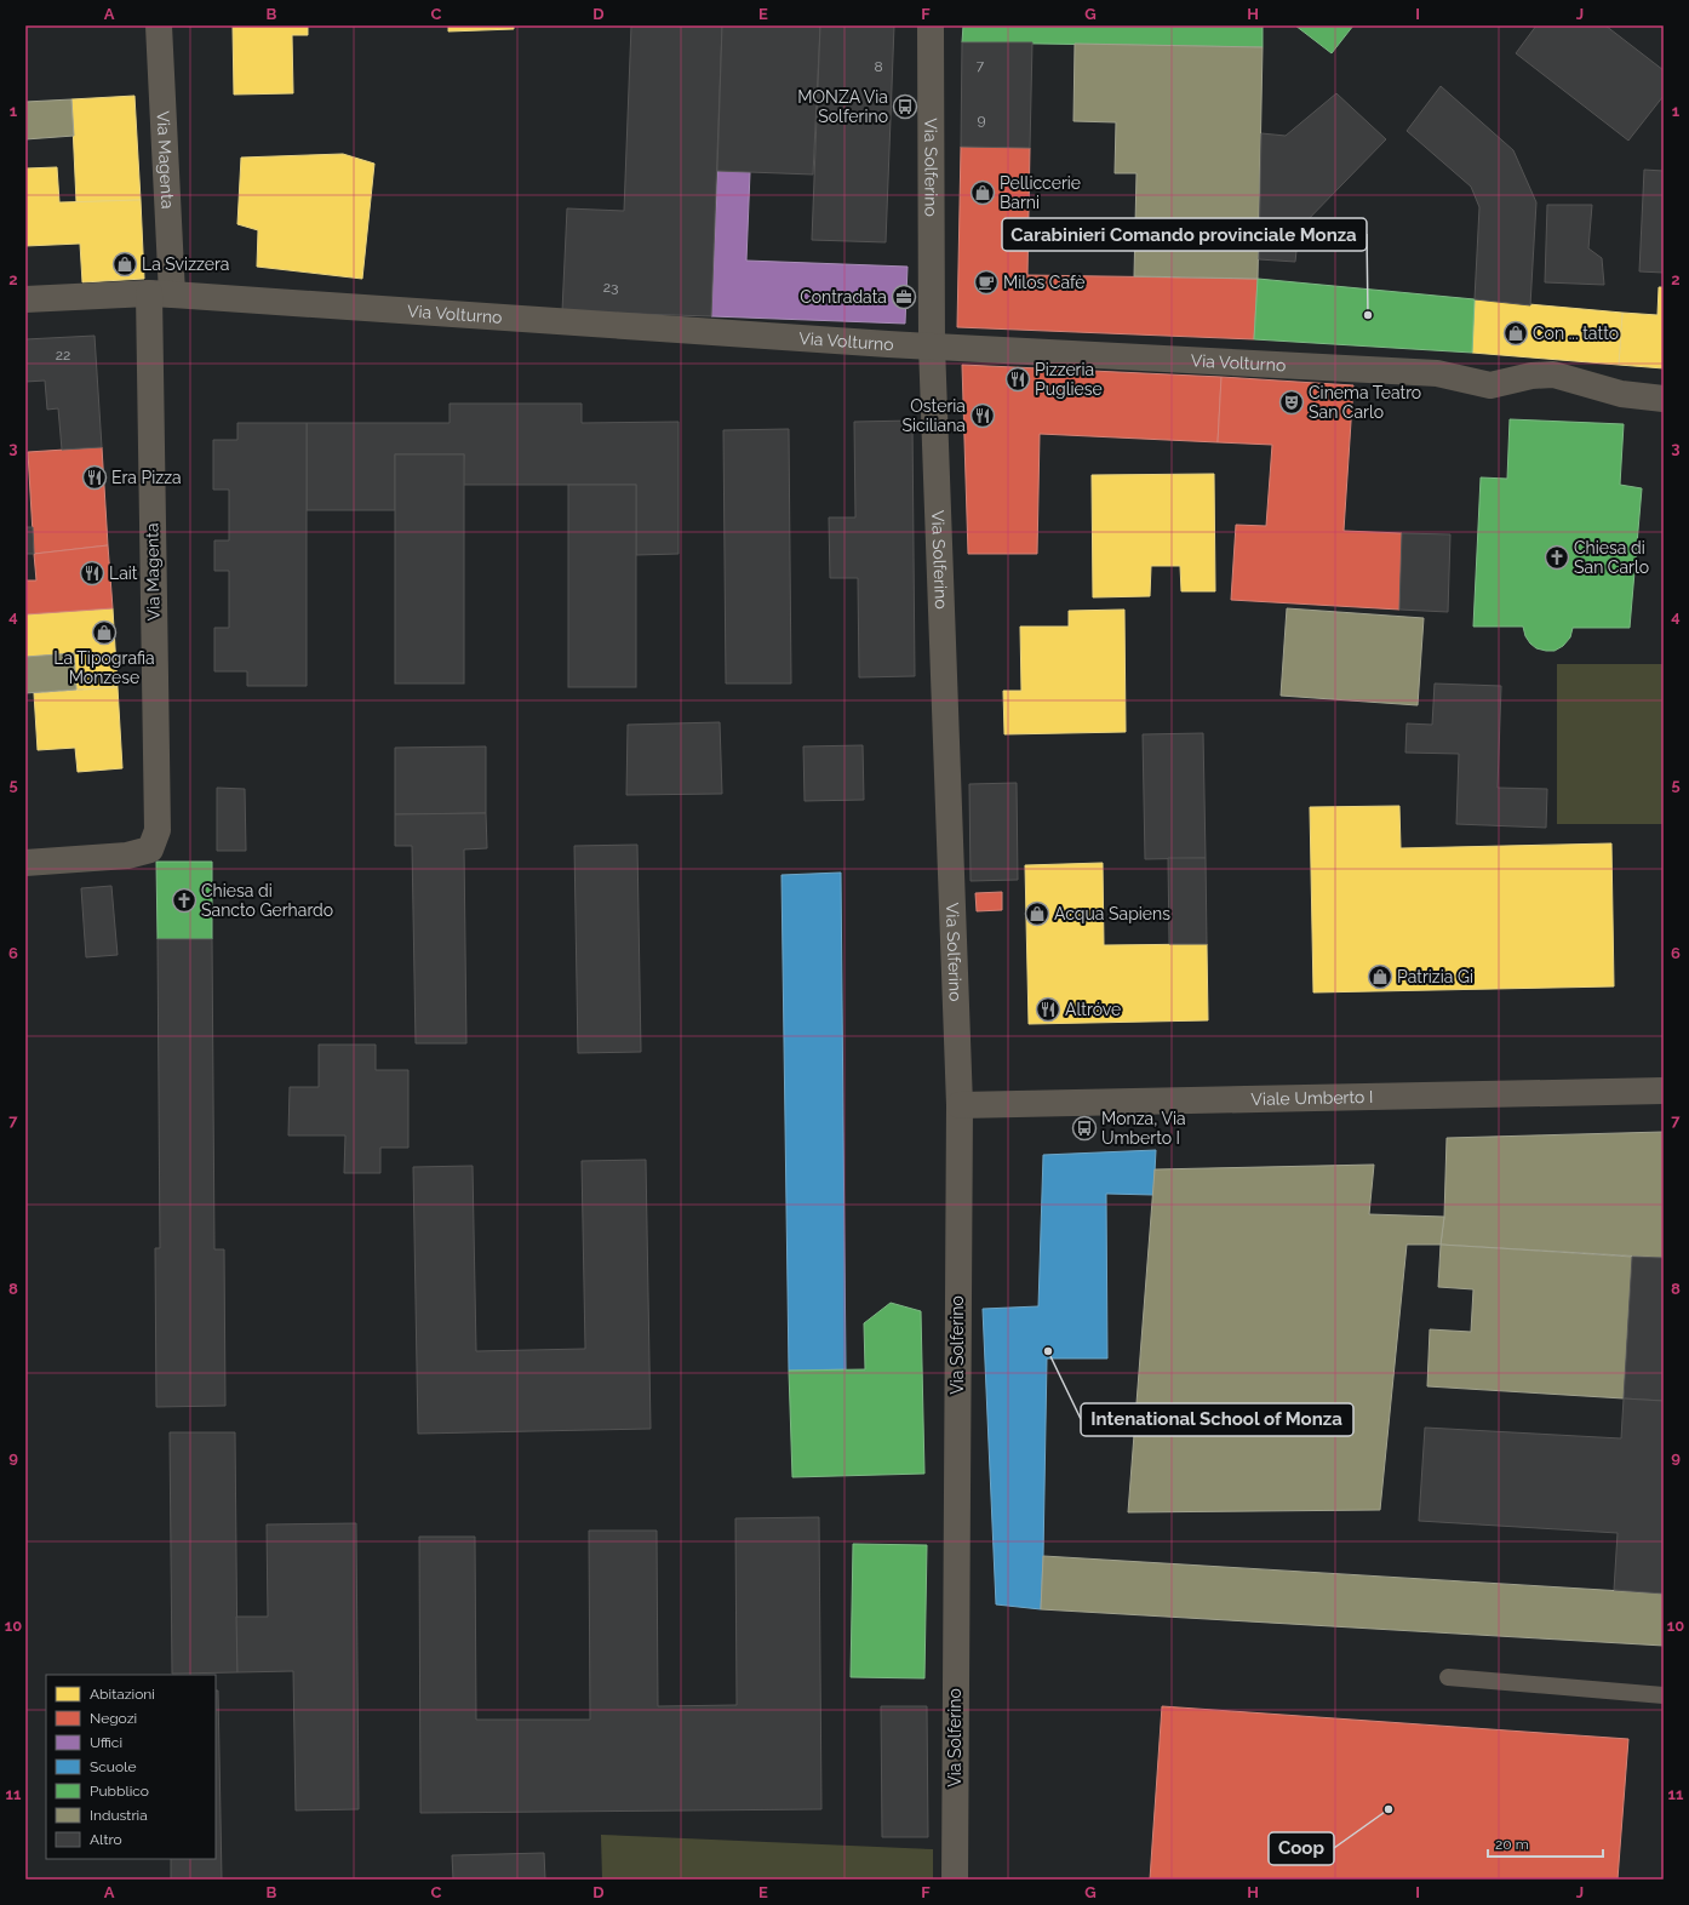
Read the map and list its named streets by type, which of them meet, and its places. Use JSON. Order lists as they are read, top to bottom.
{
  "streets": {
    "street": [
      "Via Magenta",
      "Via Solferino",
      "Via Volturno",
      "Viale Umberto I"
    ]
  },
  "crossings": [
    ["Via Magenta", "Via Volturno"],
    ["Via Solferino", "Via Volturno"],
    ["Via Solferino", "Viale Umberto I"]
  ],
  "places": {
    "bus stop": ["MONZA Via Solferino", "Monza, Via Umberto I"],
    "shop": [
      "Pelliccerie Barni",
      "La Svizzera",
      "Con ... tatto",
      "La Tipografia Monzese",
      "Acqua Sapiens",
      "Patrizia Gi"
    ],
    "cafe": ["Milos Cafè"],
    "office": ["Contradata"],
    "other": ["Carabinieri Comando provinciale Monza", "Intenational School of Monza", "Coop"],
    "restaurant": [
      "Pizzeria Pugliese",
      "Osteria Siciliana",
      "Era Pizza",
      "Lait",
      "Altróve"
    ],
    "theatre": ["Cinema Teatro San Carlo"],
    "church": ["Chiesa di San Carlo", "Chiesa di Sancto Gerhardo"]
  },
  "house_numbers": [
    "7",
    "8",
    "9",
    "23",
    "22"
  ],
  "legend": [
    "Abitazioni",
    "Negozi",
    "Uffici",
    "Scuole",
    "Pubblico",
    "Industria",
    "Altro"
  ],
  "scale_bar": "20 m",
  "grid": {
    "columns": [
      "A",
      "B",
      "C",
      "D",
      "E",
      "F",
      "G",
      "H",
      "I",
      "J"
    ],
    "rows": [
      "1",
      "2",
      "3",
      "4",
      "5",
      "6",
      "7",
      "8",
      "9",
      "10",
      "11"
    ]
  }
}
